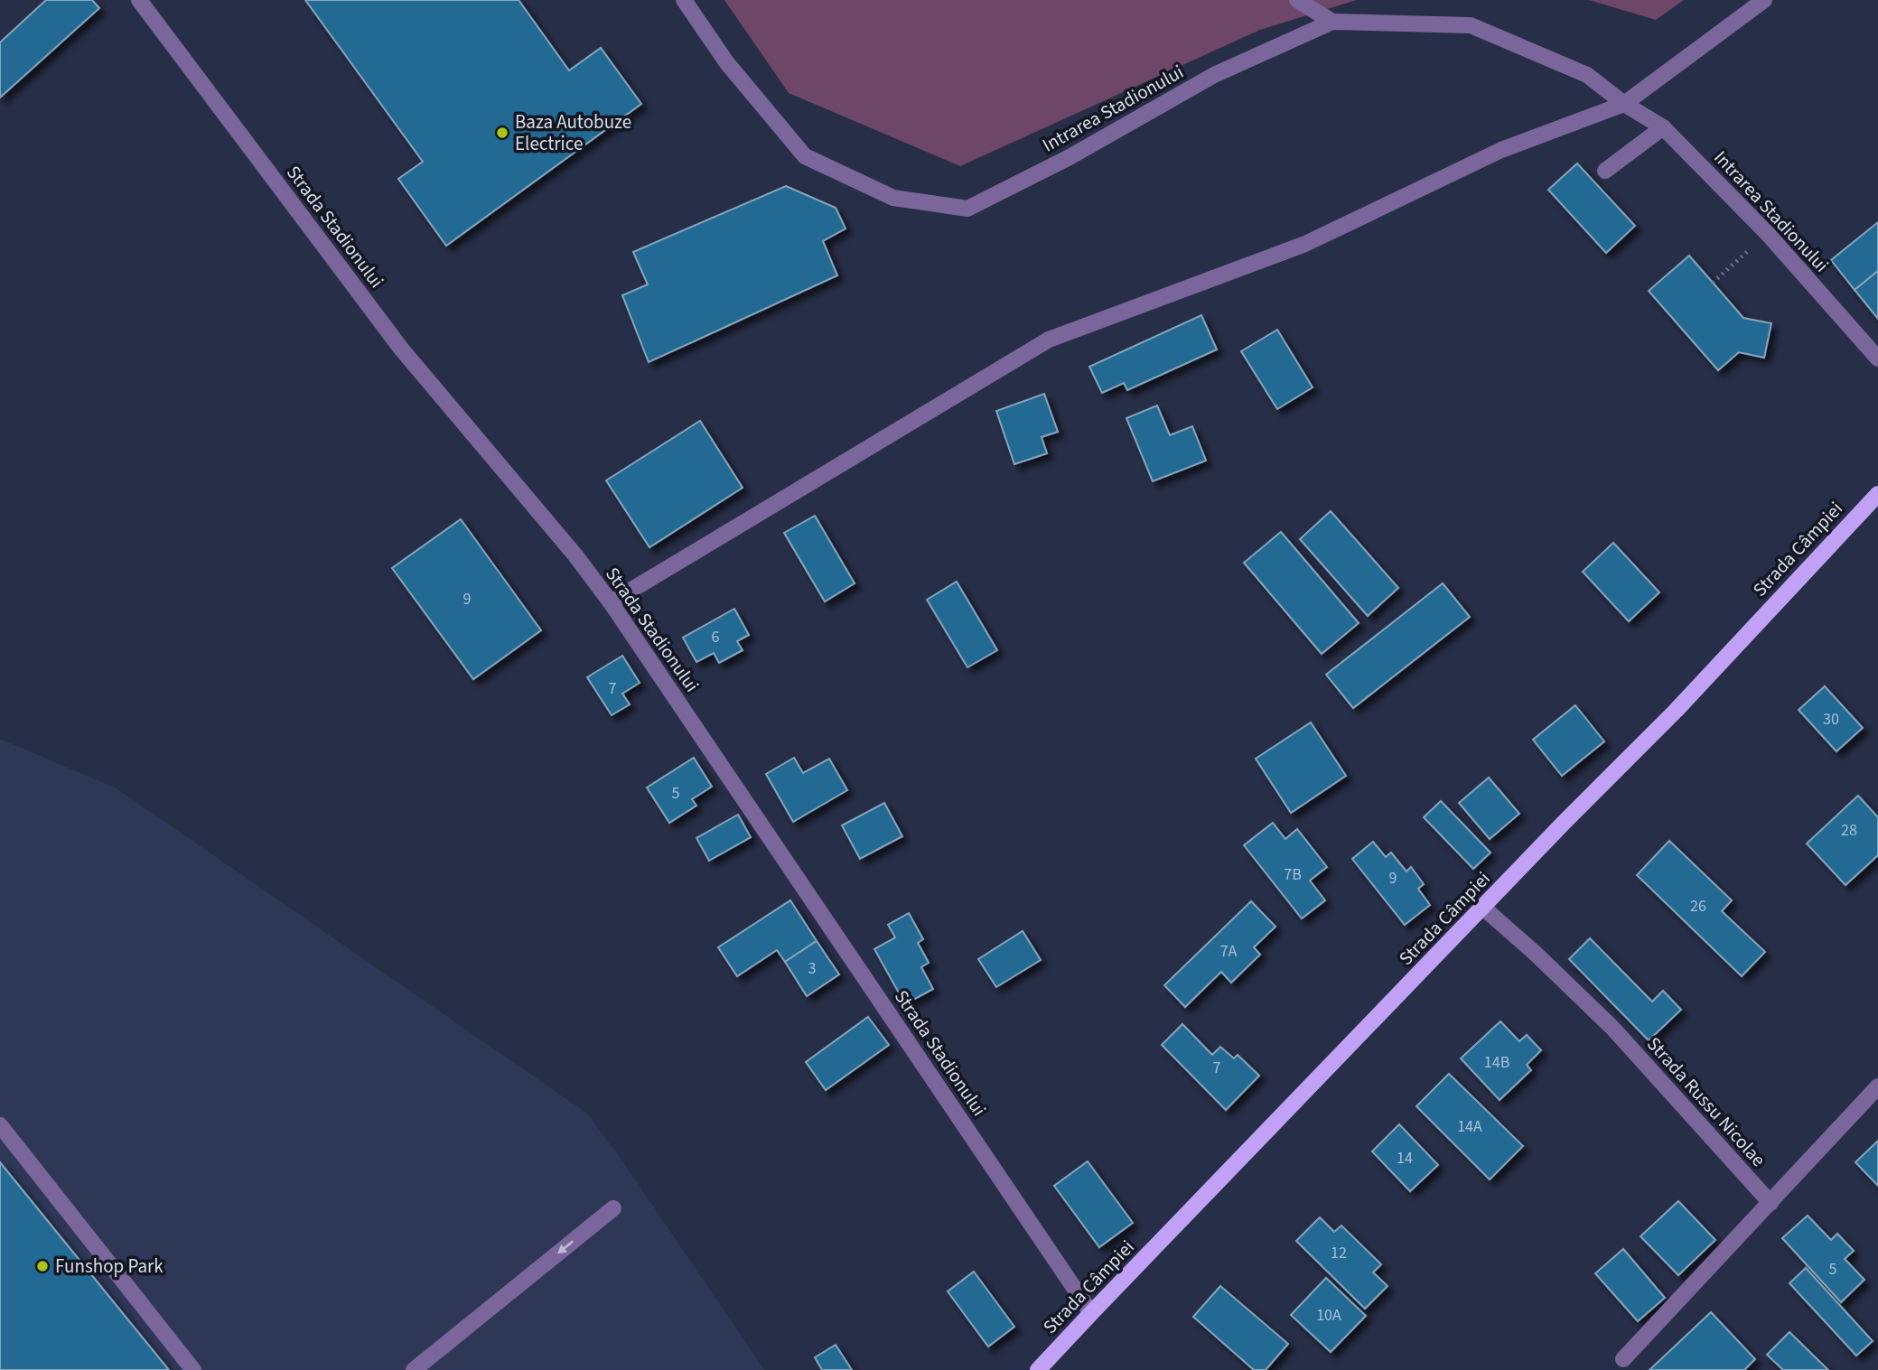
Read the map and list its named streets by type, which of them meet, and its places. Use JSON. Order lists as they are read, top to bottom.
{
  "streets": {
    "main road": ["Strada Câmpiei"],
    "street": ["Intrarea Stadionului", "Strada Stadionului", "Strada Russu Nicolae"]
  },
  "crossings": [
    ["Strada Stadionului", "Strada Câmpiei"],
    ["Strada Câmpiei", "Strada Russu Nicolae"]
  ],
  "places": ["Baza Autobuze Electrice", "Funshop Park"],
  "house_numbers": [
    "9",
    "6",
    "7",
    "30",
    "5",
    "28",
    "7B",
    "9",
    "26",
    "7A",
    "3",
    "14B",
    "7",
    "14A",
    "14",
    "12",
    "5",
    "10A"
  ]
}
